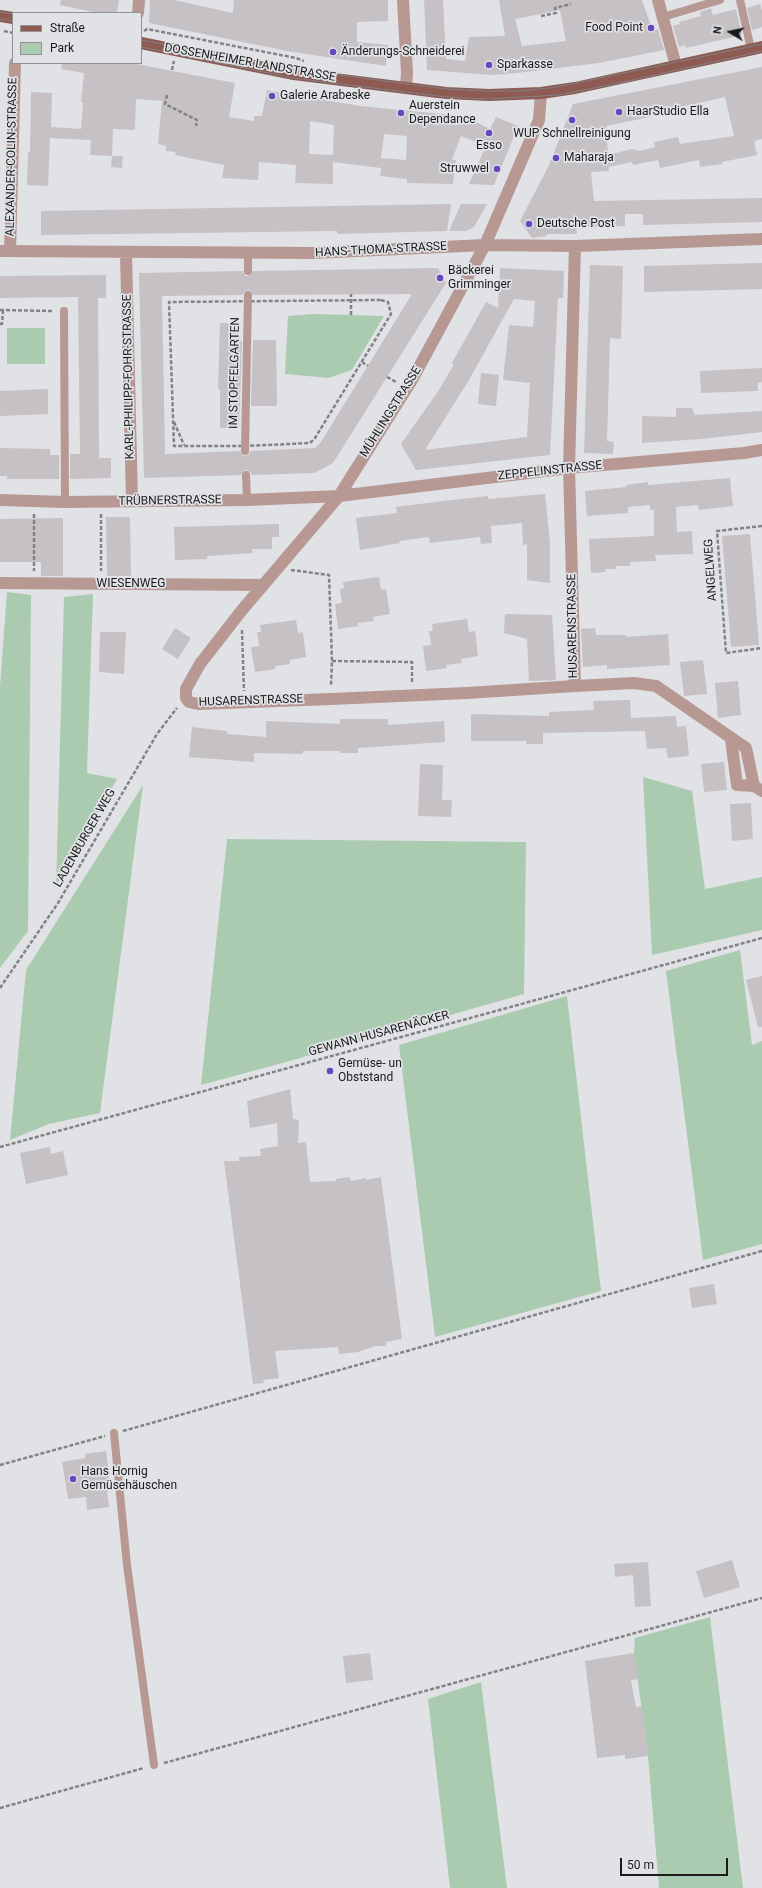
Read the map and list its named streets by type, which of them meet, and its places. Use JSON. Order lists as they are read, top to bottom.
{
  "streets": {
    "main road": ["DOSSENHEIMER LANDSTRASSE"],
    "street": [
      "ALEXANDER-COLIN-STRASSE",
      "HANS-THOMA-STRASSE",
      "KARL-PHILIPP-FOHR-STRASSE",
      "MÜHLINGSTRASSE",
      "ZEPPELINSTRASSE",
      "TRÜBNERSTRASSE",
      "WIESENWEG",
      "HUSARENSTRASSE"
    ],
    "lane": ["IM STOPFELGARTEN"],
    "path": ["ANGELWEG", "LADENBURGER WEG", "GEWANN HUSARENÄCKER"]
  },
  "crossings": [
    ["DOSSENHEIMER LANDSTRASSE", "MÜHLINGSTRASSE"],
    ["ALEXANDER-COLIN-STRASSE", "HANS-THOMA-STRASSE"],
    ["HANS-THOMA-STRASSE", "KARL-PHILIPP-FOHR-STRASSE"],
    ["HANS-THOMA-STRASSE", "MÜHLINGSTRASSE"],
    ["HANS-THOMA-STRASSE", "HUSARENSTRASSE"],
    ["KARL-PHILIPP-FOHR-STRASSE", "TRÜBNERSTRASSE"],
    ["MÜHLINGSTRASSE", "ZEPPELINSTRASSE"],
    ["MÜHLINGSTRASSE", "TRÜBNERSTRASSE"],
    ["MÜHLINGSTRASSE", "WIESENWEG"],
    ["MÜHLINGSTRASSE", "HUSARENSTRASSE"],
    ["MÜHLINGSTRASSE", "LADENBURGER WEG"],
    ["ZEPPELINSTRASSE", "TRÜBNERSTRASSE"],
    ["ZEPPELINSTRASSE", "HUSARENSTRASSE"],
    ["HUSARENSTRASSE", "LADENBURGER WEG"]
  ],
  "places": [
    "Food Point",
    "Änderungs-Schneiderei",
    "Sparkasse",
    "Galerie Arabeske",
    "HaarStudio Ella",
    "Auerstein Dependance",
    "WUP Schnellreinigung",
    "Esso",
    "Maharaja",
    "Struwwel",
    "Deutsche Post",
    "Bäckerei Grimminger",
    "Gemüse- un Obststand",
    "Hans Hornig Gemüsehäuschen"
  ],
  "legend": ["Straße", "Park"],
  "scale_bar": "50 m",
  "north": "left"
}
